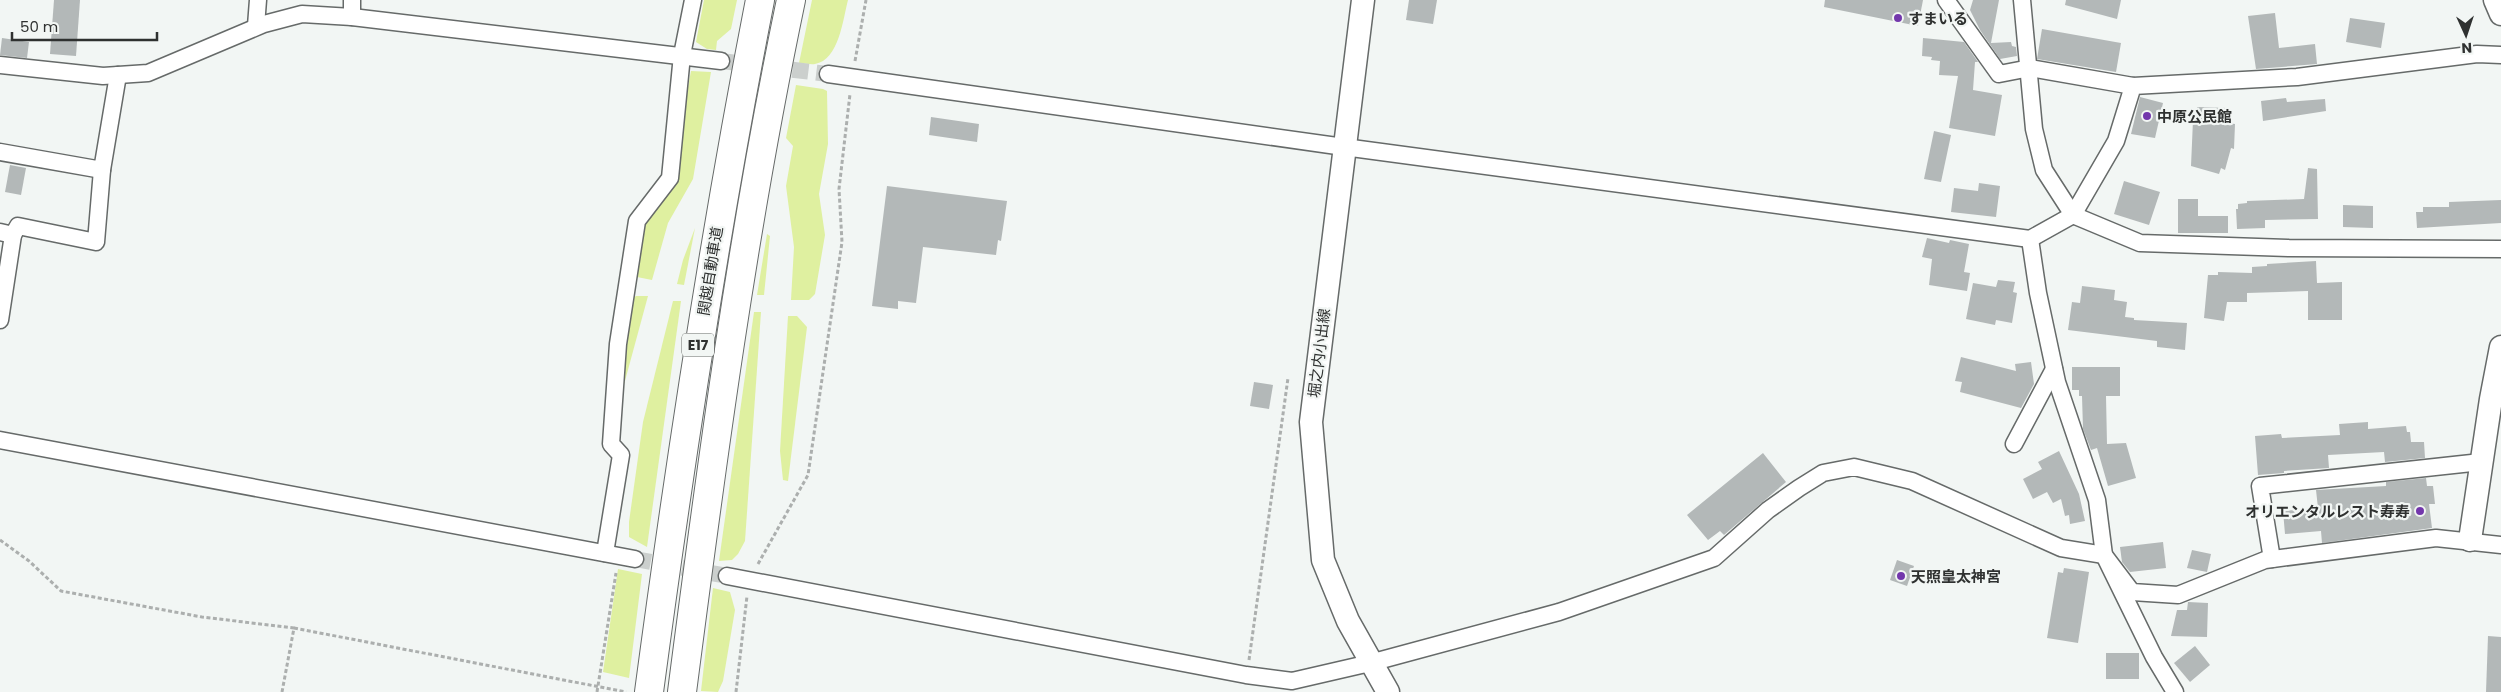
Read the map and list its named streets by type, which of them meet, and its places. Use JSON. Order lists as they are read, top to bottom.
{
  "streets": {
    "highway": ["関越自動車道", "E17"],
    "main road": ["堀之内小出線"]
  },
  "places": [
    "すまいる",
    "中原公民館",
    "オリエンタルレスト寿寿",
    "天照皇太神宮"
  ],
  "scale_bar": "50 m",
  "north": "bottom"
}
